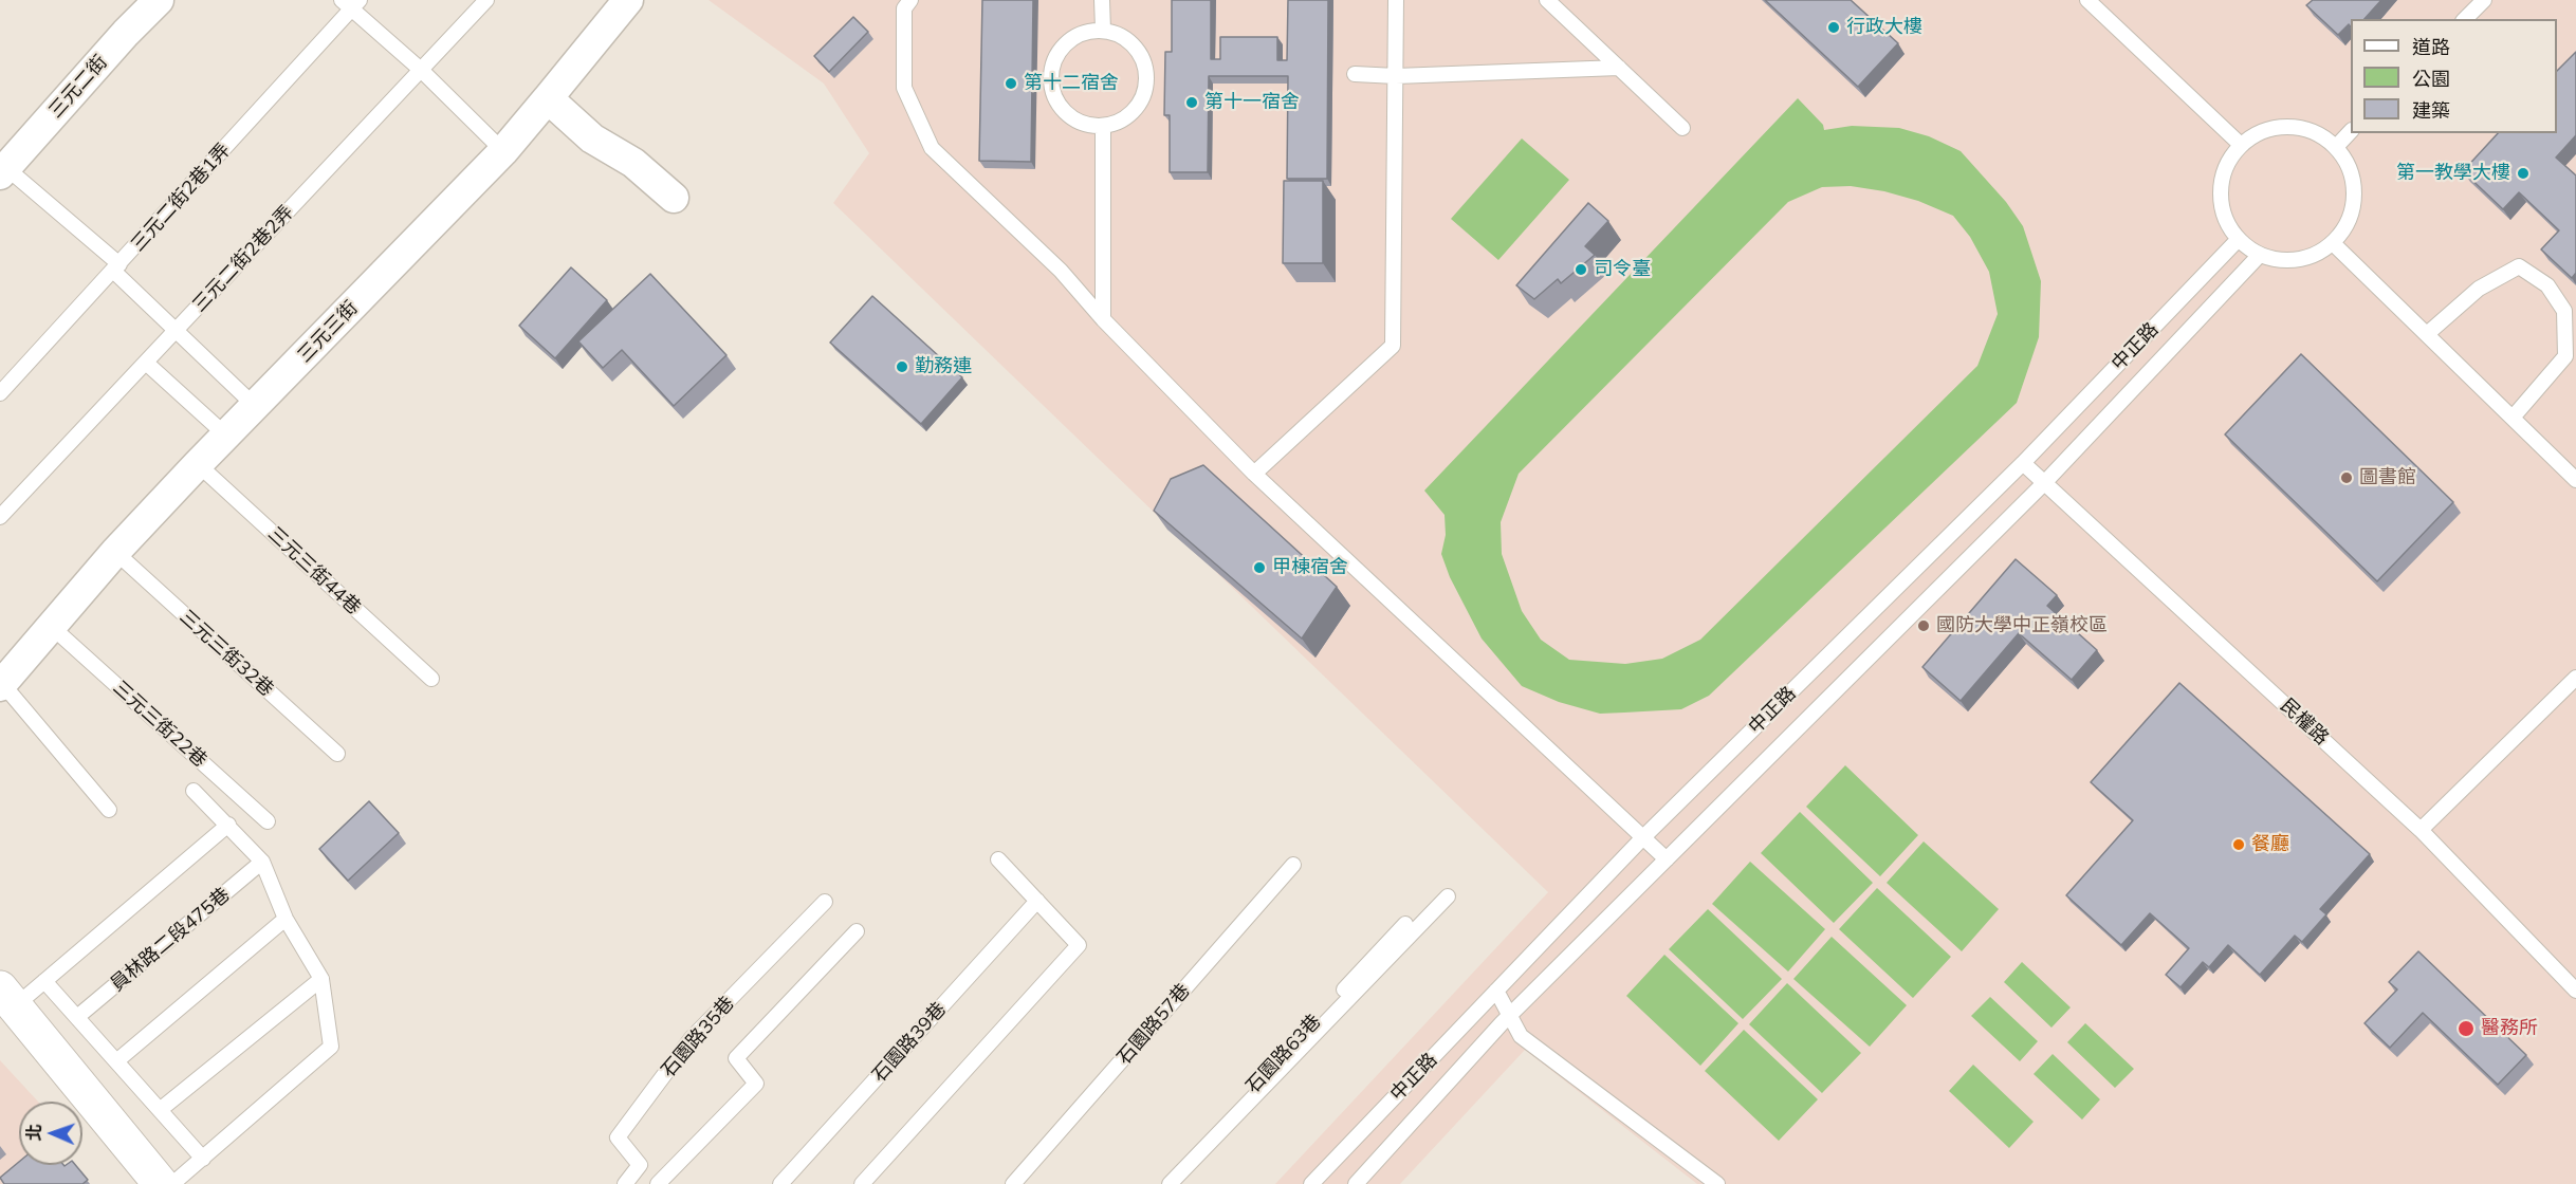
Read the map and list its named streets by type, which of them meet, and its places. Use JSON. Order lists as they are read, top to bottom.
{
  "streets": {
    "street": ["三元二街", "三元三街"],
    "lane": [
      "三元二街2巷1弄",
      "三元二街2巷2弄",
      "中正路",
      "三元三街44巷",
      "三元三街32巷",
      "民權路",
      "三元三街22巷",
      "員林路二段475巷",
      "石園路57巷",
      "石園路35巷",
      "石園路39巷",
      "石園路63巷"
    ]
  },
  "crossings": [
    ["三元三街", "三元三街44巷"],
    ["三元三街", "三元三街32巷"],
    ["三元三街", "三元三街22巷"],
    ["中正路", "民權路"]
  ],
  "places": [
    "行政大樓",
    "第十二宿舍",
    "第十一宿舍",
    "第一教學大樓",
    "司令臺",
    "勤務連",
    "圖書館",
    "甲棟宿舍",
    "國防大學中正嶺校區",
    "餐廳",
    "醫務所"
  ],
  "legend": ["道路", "公園", "建築"],
  "north": "left"
}
